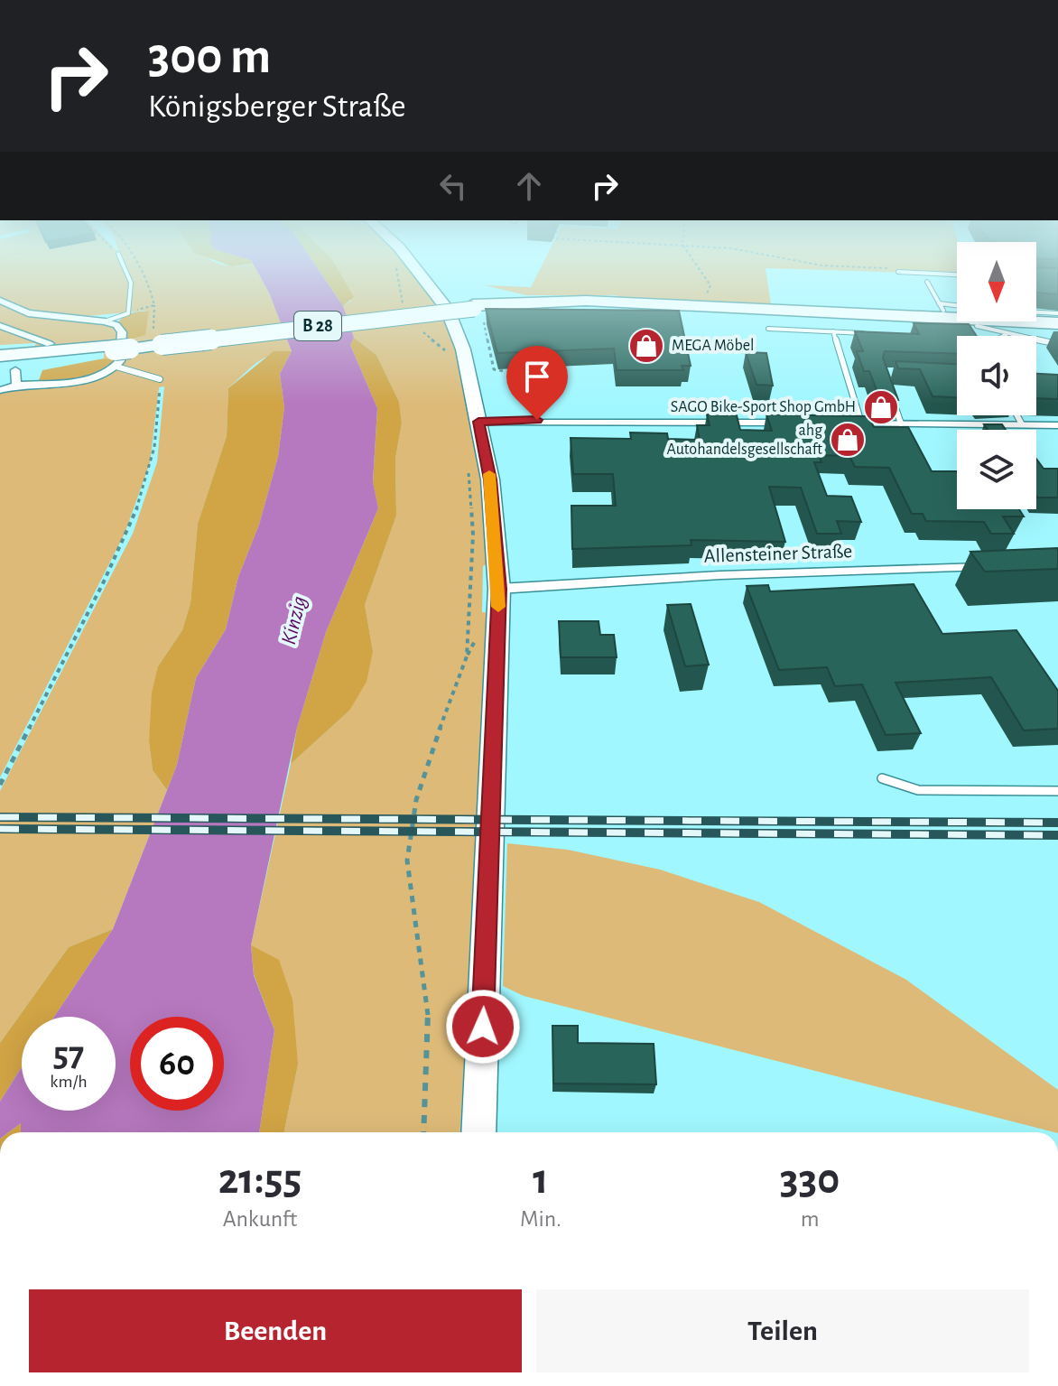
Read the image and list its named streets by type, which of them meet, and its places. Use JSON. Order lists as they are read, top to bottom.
{
  "streets": {
    "highway": ["B 28"],
    "street": ["Allensteiner Straße"]
  },
  "water": ["Kinzig"],
  "places": {
    "shop": ["MEGA Möbel", "SAGO Bike-Sport Shop GmbH", "ahg Autohandelsgesellschaft"]
  },
  "north": "bottom",
  "page": {
    "turn": ["300 m", "Königsberger Straße"],
    "speed": "57 km/h",
    "limit": "60",
    "eta": [
      "21:55",
      "Ankunft",
      "1",
      "Min.",
      "330",
      "m"
    ],
    "buttons": ["Beenden", "Teilen"]
  }
}
